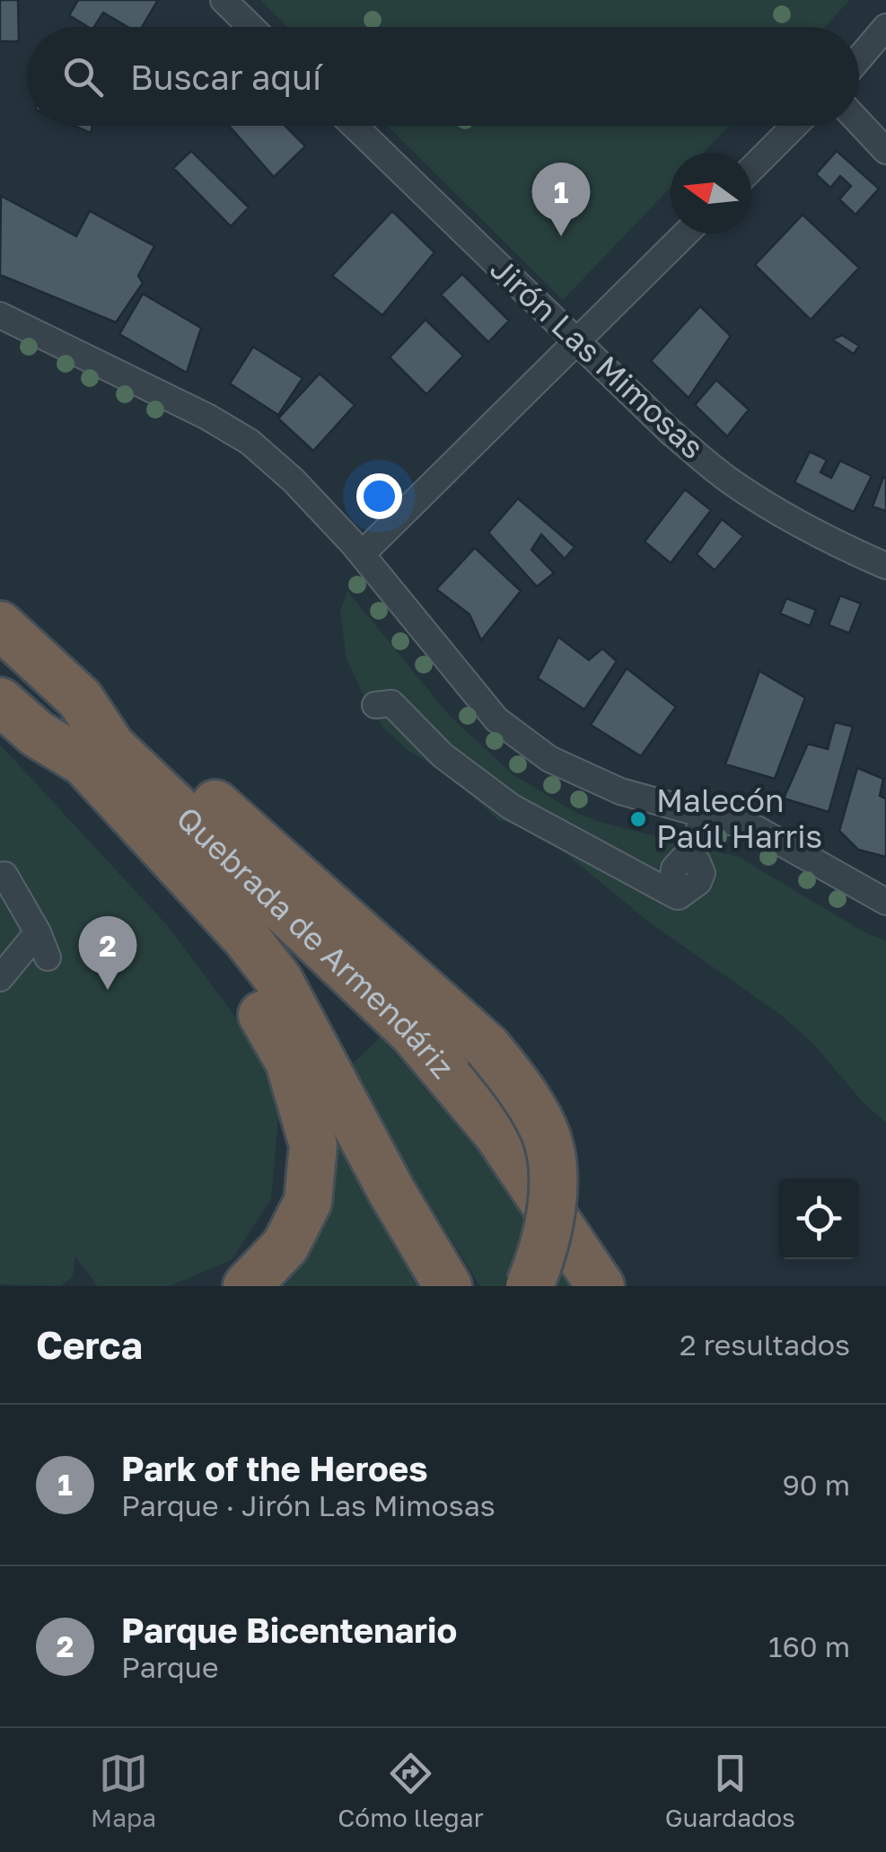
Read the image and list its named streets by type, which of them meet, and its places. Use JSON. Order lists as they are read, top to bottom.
{
  "streets": {
    "highway": ["Quebrada de Armendáriz"],
    "street": ["Jirón Las Mimosas"]
  },
  "places": ["Malecón Paúl Harris"],
  "north": "left",
  "page": {
    "search": "Buscar aquí",
    "pins": ["1", "2"],
    "heading": ["Cerca", "2 resultados"],
    "list": [
      {
        "mark": "1",
        "name": "Park of the Heroes",
        "note": "Parque · Jirón Las Mimosas",
        "value": "90 m"
      },
      {
        "mark": "2",
        "name": "Parque Bicentenario",
        "note": "Parque",
        "value": "160 m"
      }
    ],
    "nav": ["Mapa", "Cómo llegar", "Guardados"]
  }
}
